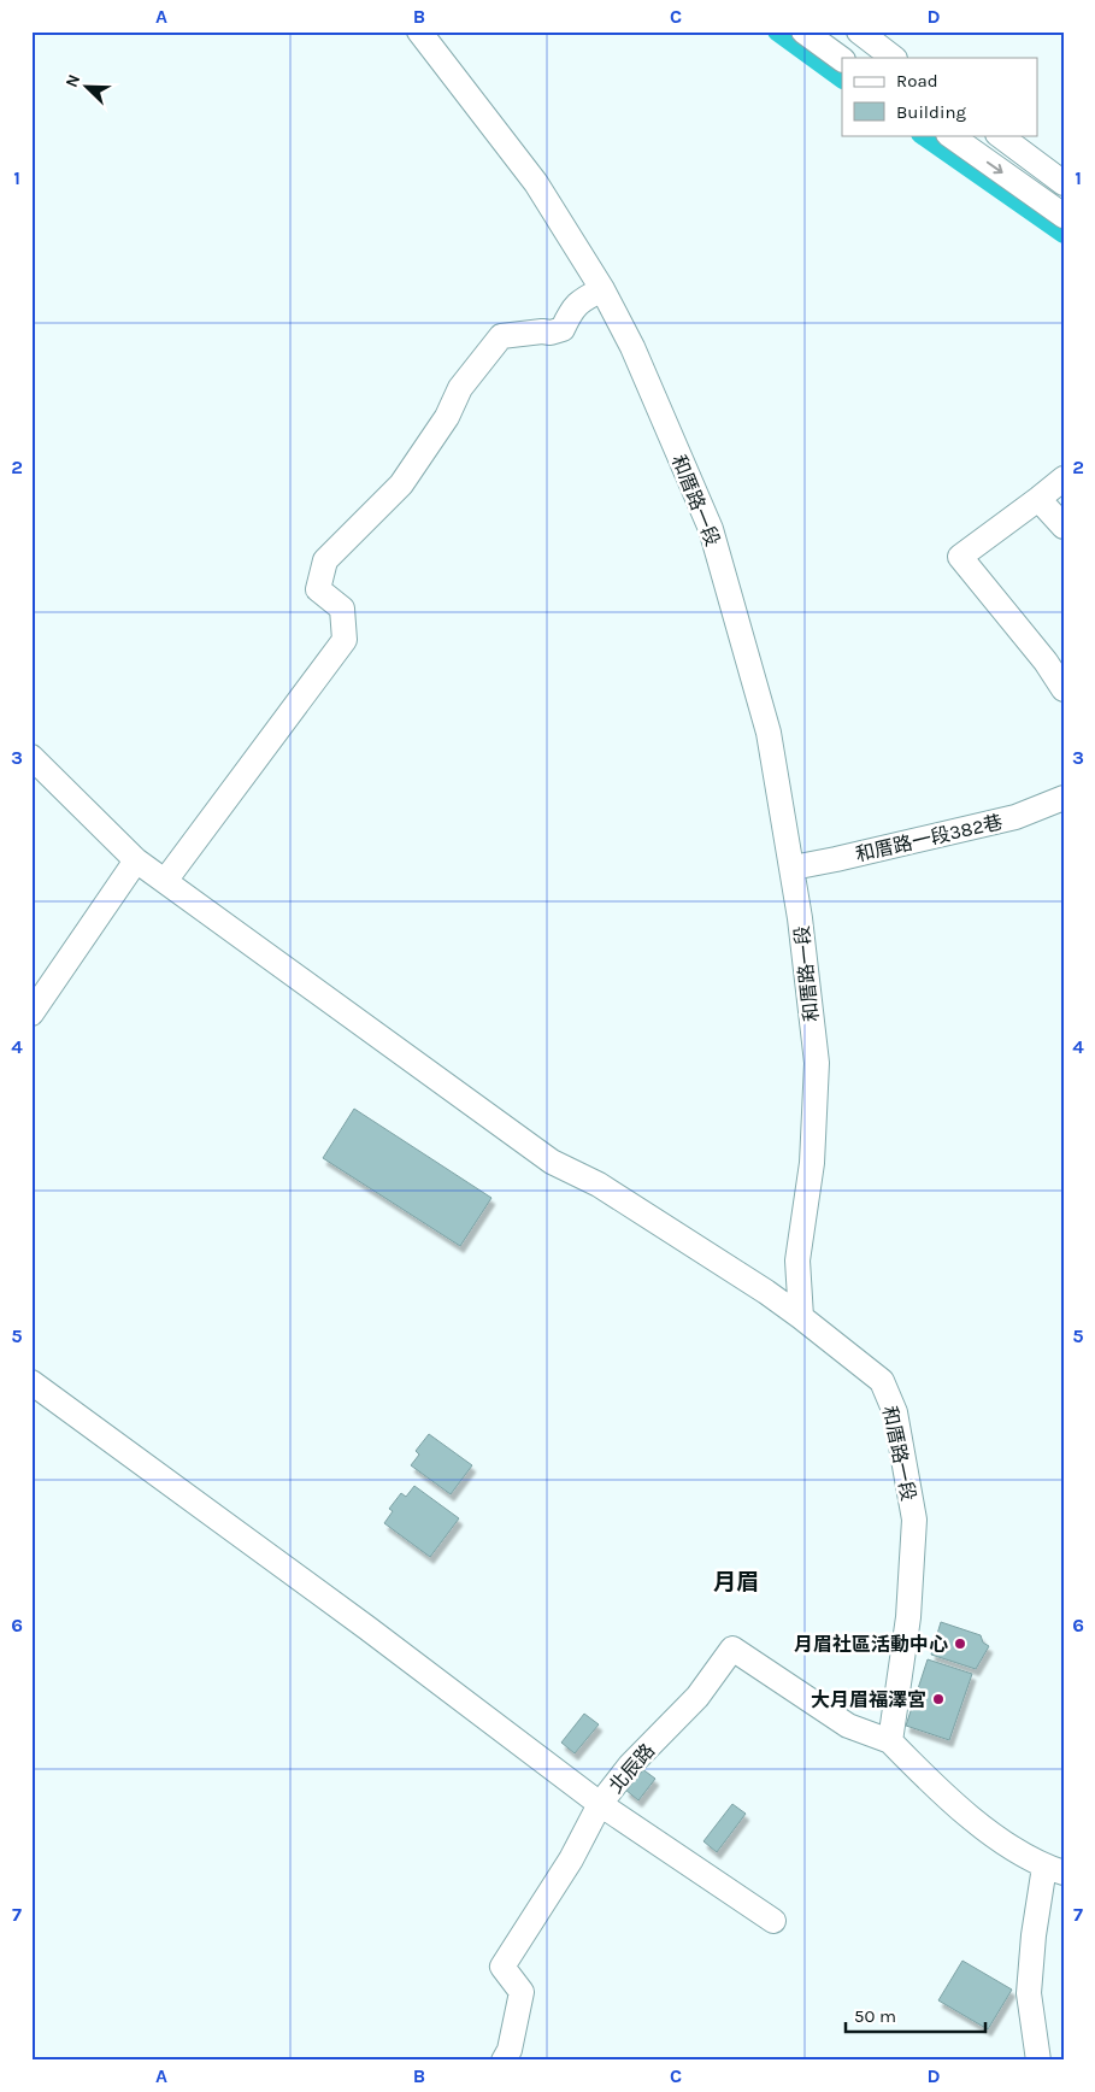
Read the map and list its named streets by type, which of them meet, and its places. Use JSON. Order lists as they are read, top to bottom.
{
  "streets": {
    "street": ["和厝路一段", "和厝路一段382巷", "北辰路"]
  },
  "crossings": [
    ["和厝路一段", "和厝路一段382巷"],
    ["和厝路一段", "北辰路"]
  ],
  "districts": ["月眉"],
  "places": ["月眉社區活動中心", "大月眉福澤宮"],
  "legend": ["Road", "Building"],
  "scale_bar": "50 m",
  "north": "top left",
  "grid": {
    "columns": [
      "A",
      "B",
      "C",
      "D"
    ],
    "rows": [
      "1",
      "2",
      "3",
      "4",
      "5",
      "6",
      "7"
    ]
  }
}
